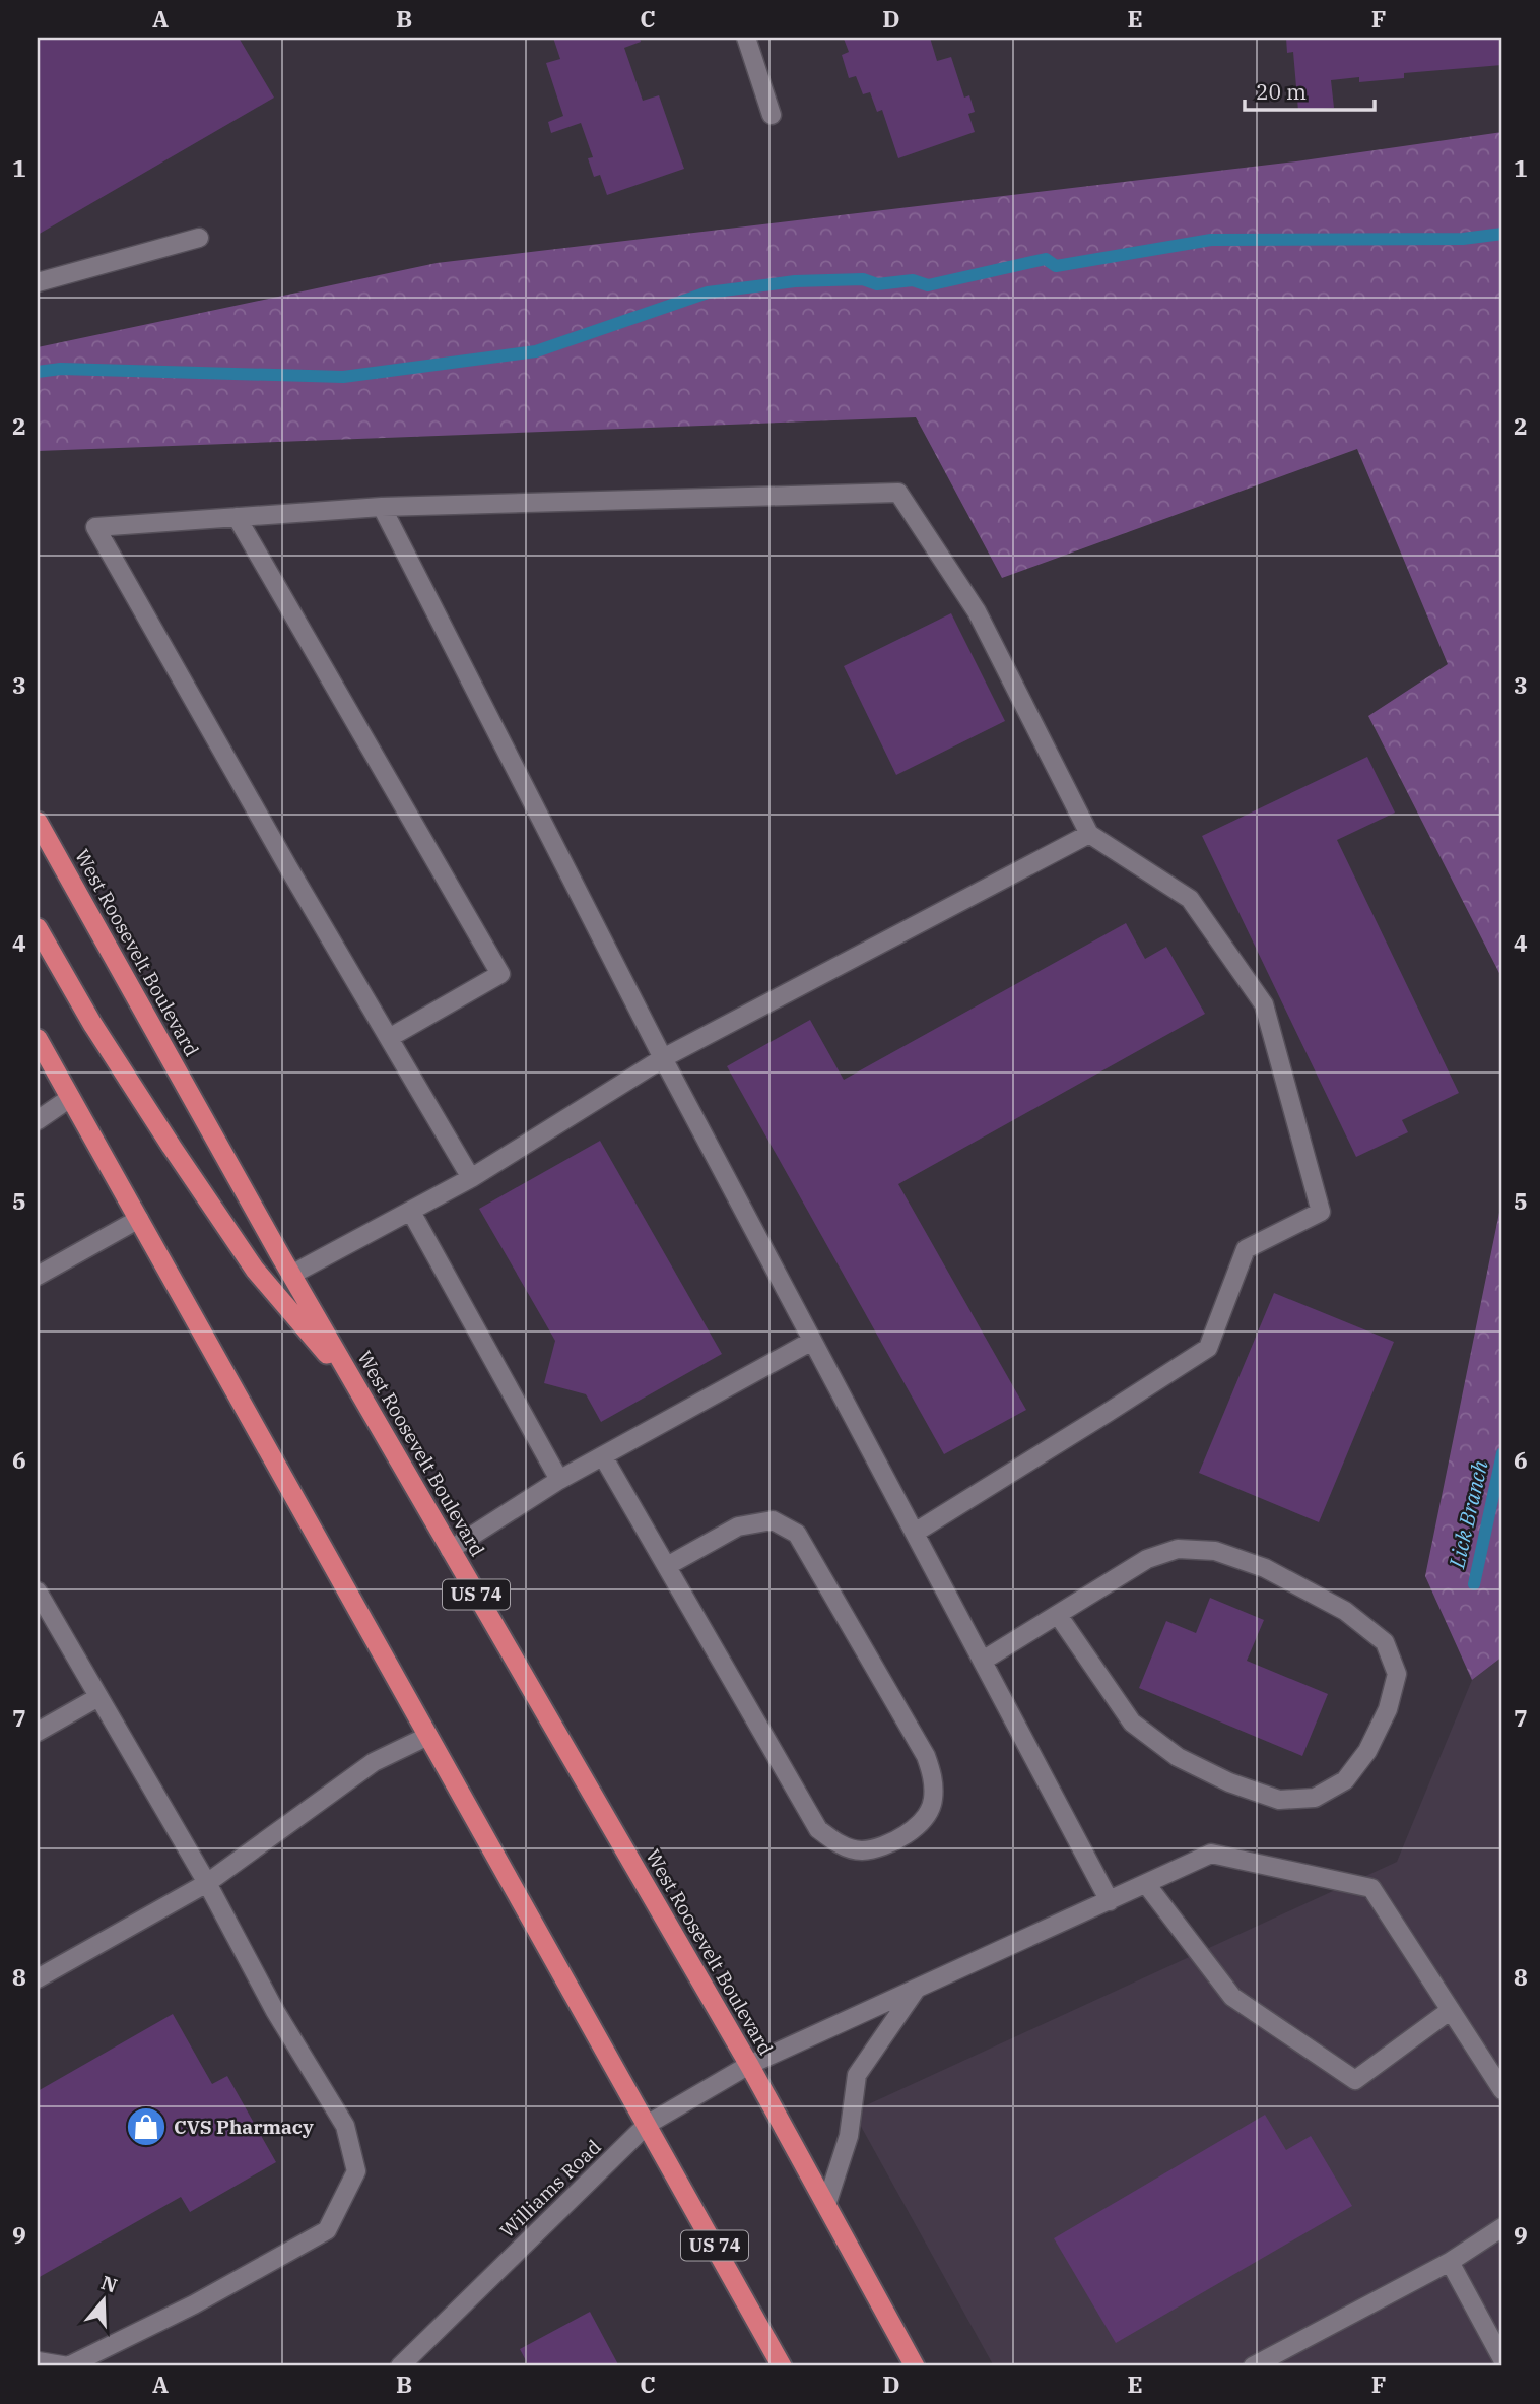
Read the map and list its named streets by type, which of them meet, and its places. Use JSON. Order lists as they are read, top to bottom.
{
  "streets": {
    "highway": ["West Roosevelt Boulevard", "US 74"],
    "street": ["Williams Road"]
  },
  "crossings": [
    ["West Roosevelt Boulevard", "Williams Road"],
    ["US 74", "Williams Road"]
  ],
  "water": ["Lick Branch"],
  "places": {
    "shop": ["CVS Pharmacy"]
  },
  "scale_bar": "20 m",
  "north": "top",
  "grid": {
    "columns": [
      "A",
      "B",
      "C",
      "D",
      "E",
      "F"
    ],
    "rows": [
      "1",
      "2",
      "3",
      "4",
      "5",
      "6",
      "7",
      "8",
      "9"
    ]
  }
}
